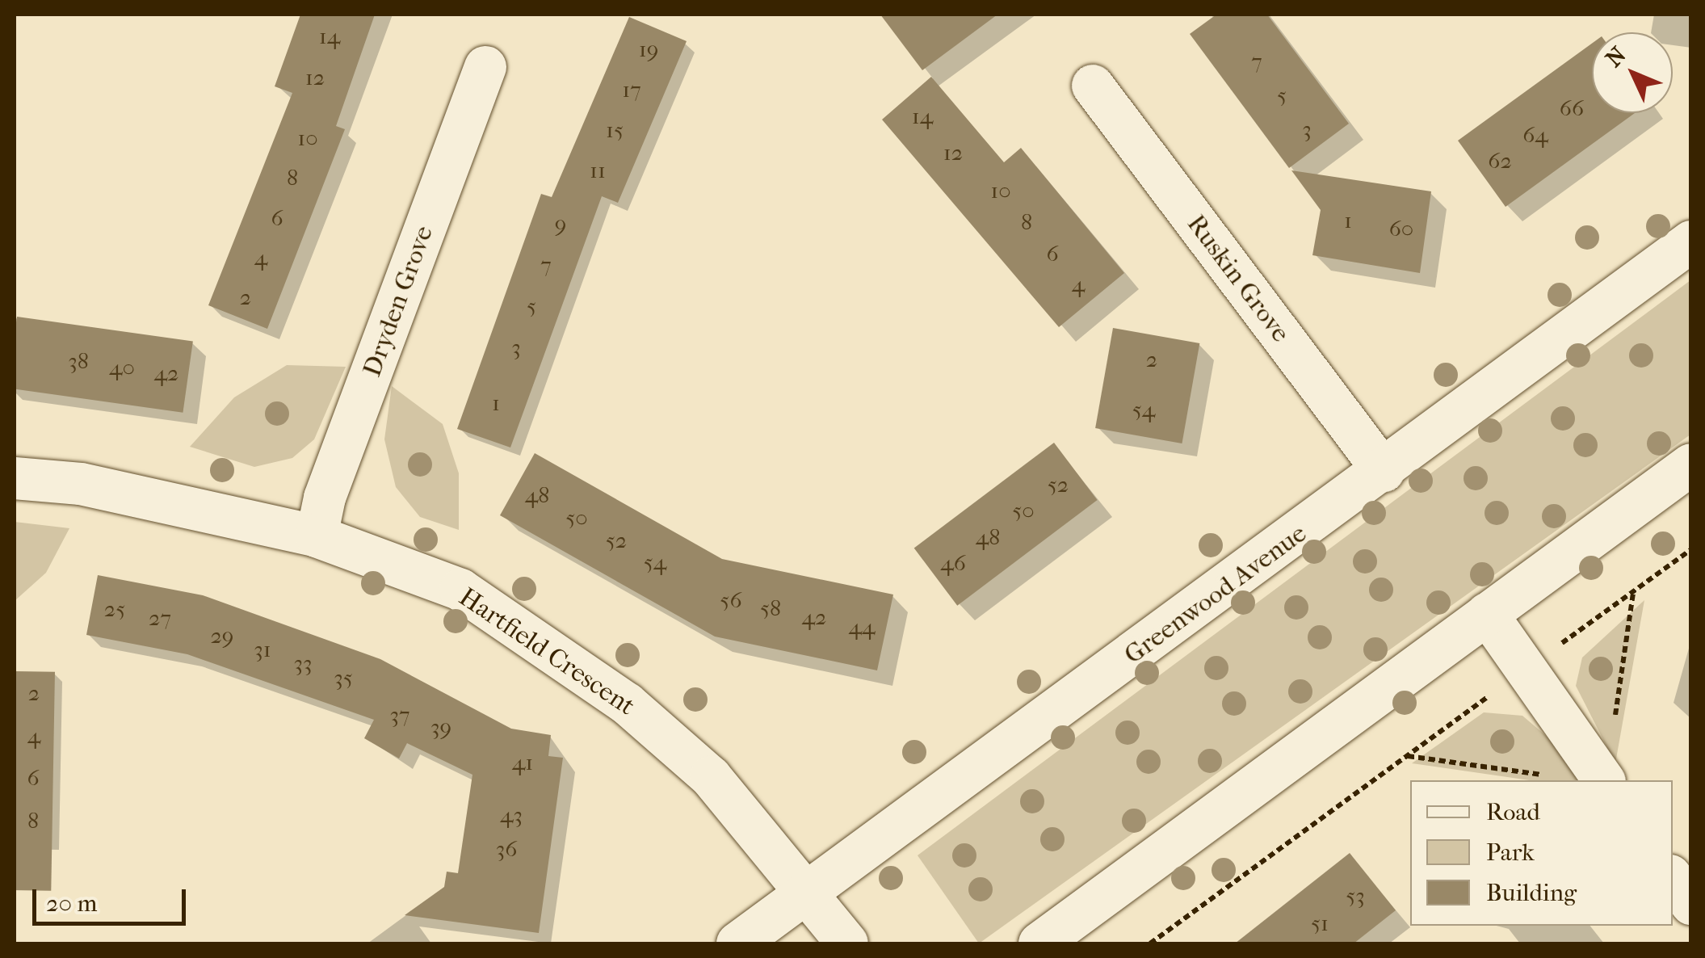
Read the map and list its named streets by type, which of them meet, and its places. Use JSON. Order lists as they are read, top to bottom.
{
  "streets": {
    "street": [
      "Ruskin Grove",
      "Dryden Grove",
      "Greenwood Avenue",
      "Hartfield Crescent"
    ]
  },
  "crossings": [
    ["Ruskin Grove", "Greenwood Avenue"],
    ["Dryden Grove", "Hartfield Crescent"],
    ["Greenwood Avenue", "Hartfield Crescent"]
  ],
  "house_numbers": [
    "14",
    "19",
    "7",
    "12",
    "17",
    "5",
    "66",
    "14",
    "3",
    "15",
    "64",
    "10",
    "12",
    "62",
    "11",
    "8",
    "10",
    "6",
    "1",
    "8",
    "9",
    "60",
    "6",
    "4",
    "7",
    "4",
    "2",
    "5",
    "3",
    "2",
    "38",
    "40",
    "42",
    "1",
    "54",
    "52",
    "48",
    "50",
    "50",
    "48",
    "52",
    "54",
    "46",
    "56",
    "58",
    "25",
    "42",
    "27",
    "44",
    "29",
    "31",
    "33",
    "35",
    "2",
    "37",
    "39",
    "4",
    "41",
    "6",
    "43",
    "8",
    "36",
    "53",
    "51"
  ],
  "legend": ["Road", "Park", "Building"],
  "scale_bar": "20 m",
  "north": "top left"
}
